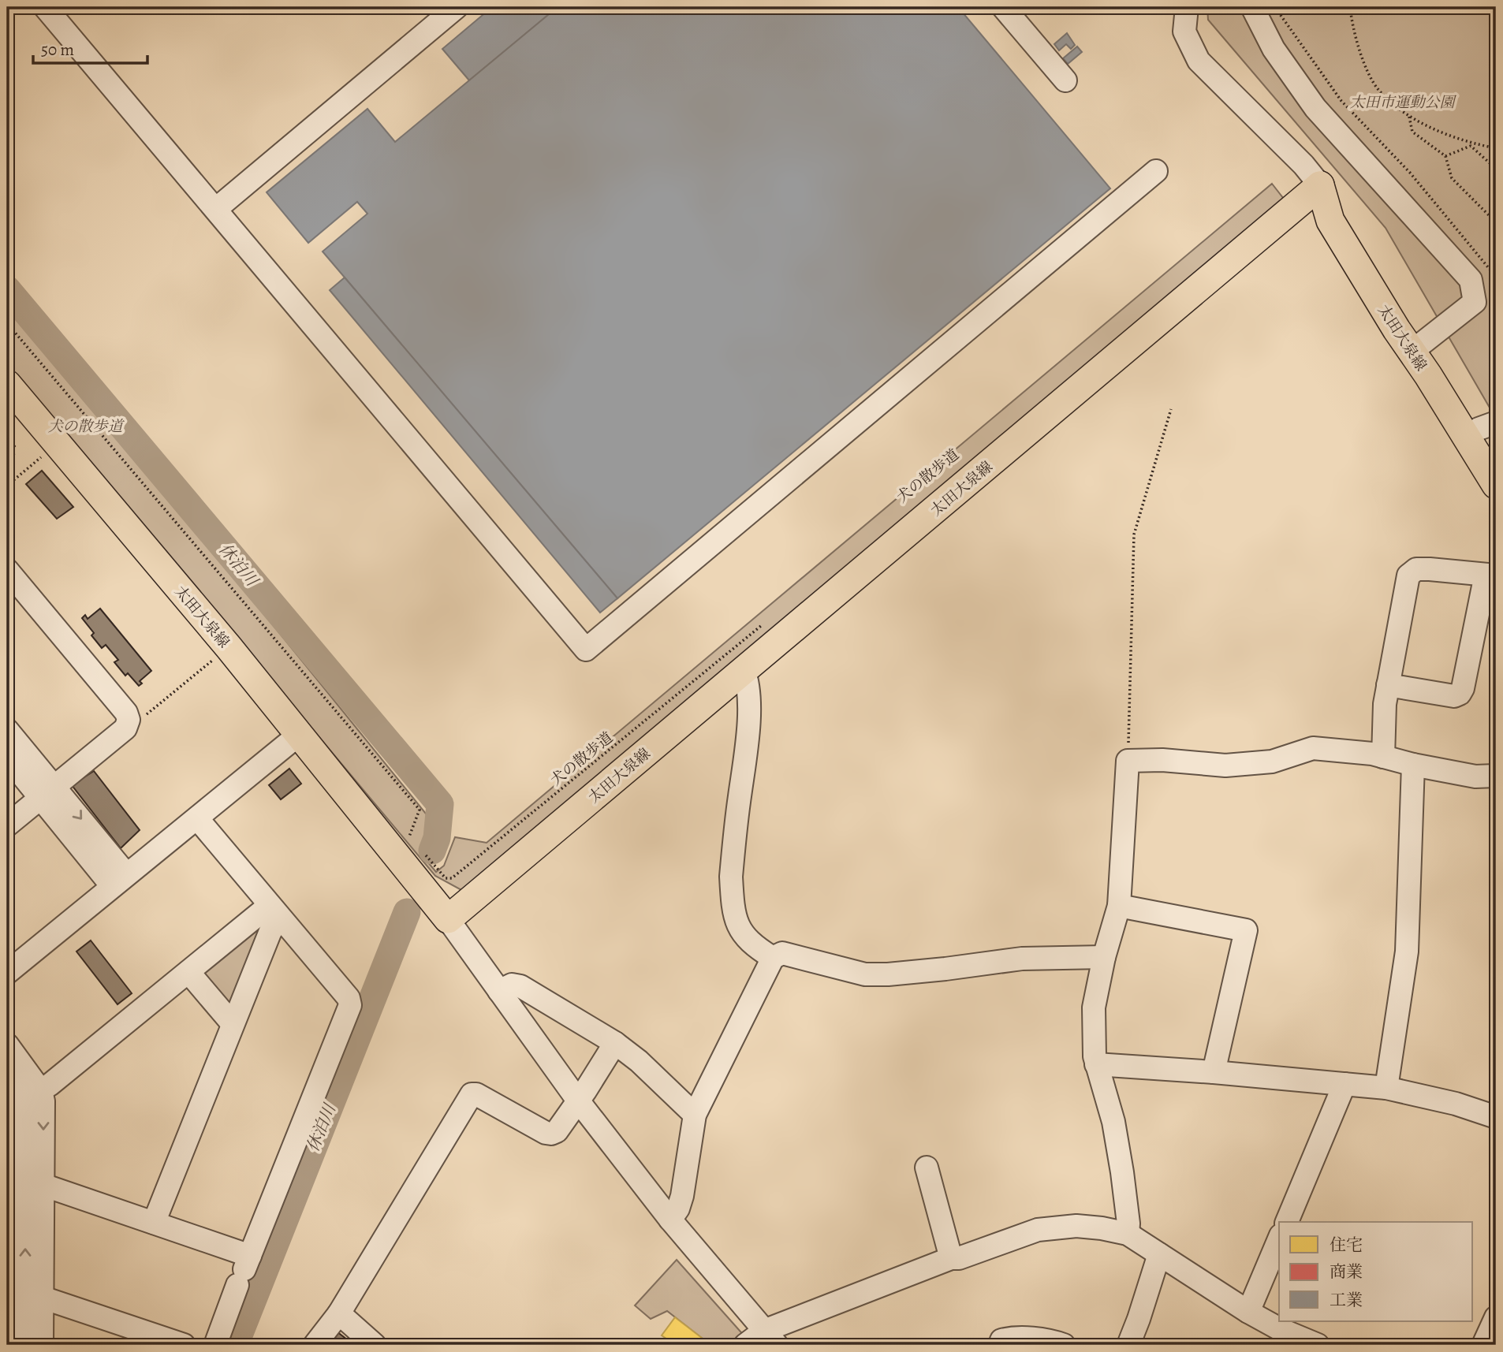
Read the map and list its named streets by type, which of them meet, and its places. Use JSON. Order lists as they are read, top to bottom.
{
  "streets": {
    "main road": ["太田大泉線"],
    "path": ["犬の散歩道"]
  },
  "water": ["休泊川"],
  "parks": ["太田市運動公園", "犬の散歩道"],
  "legend": ["住宅", "商業", "工業"],
  "scale_bar": "50 m"
}
